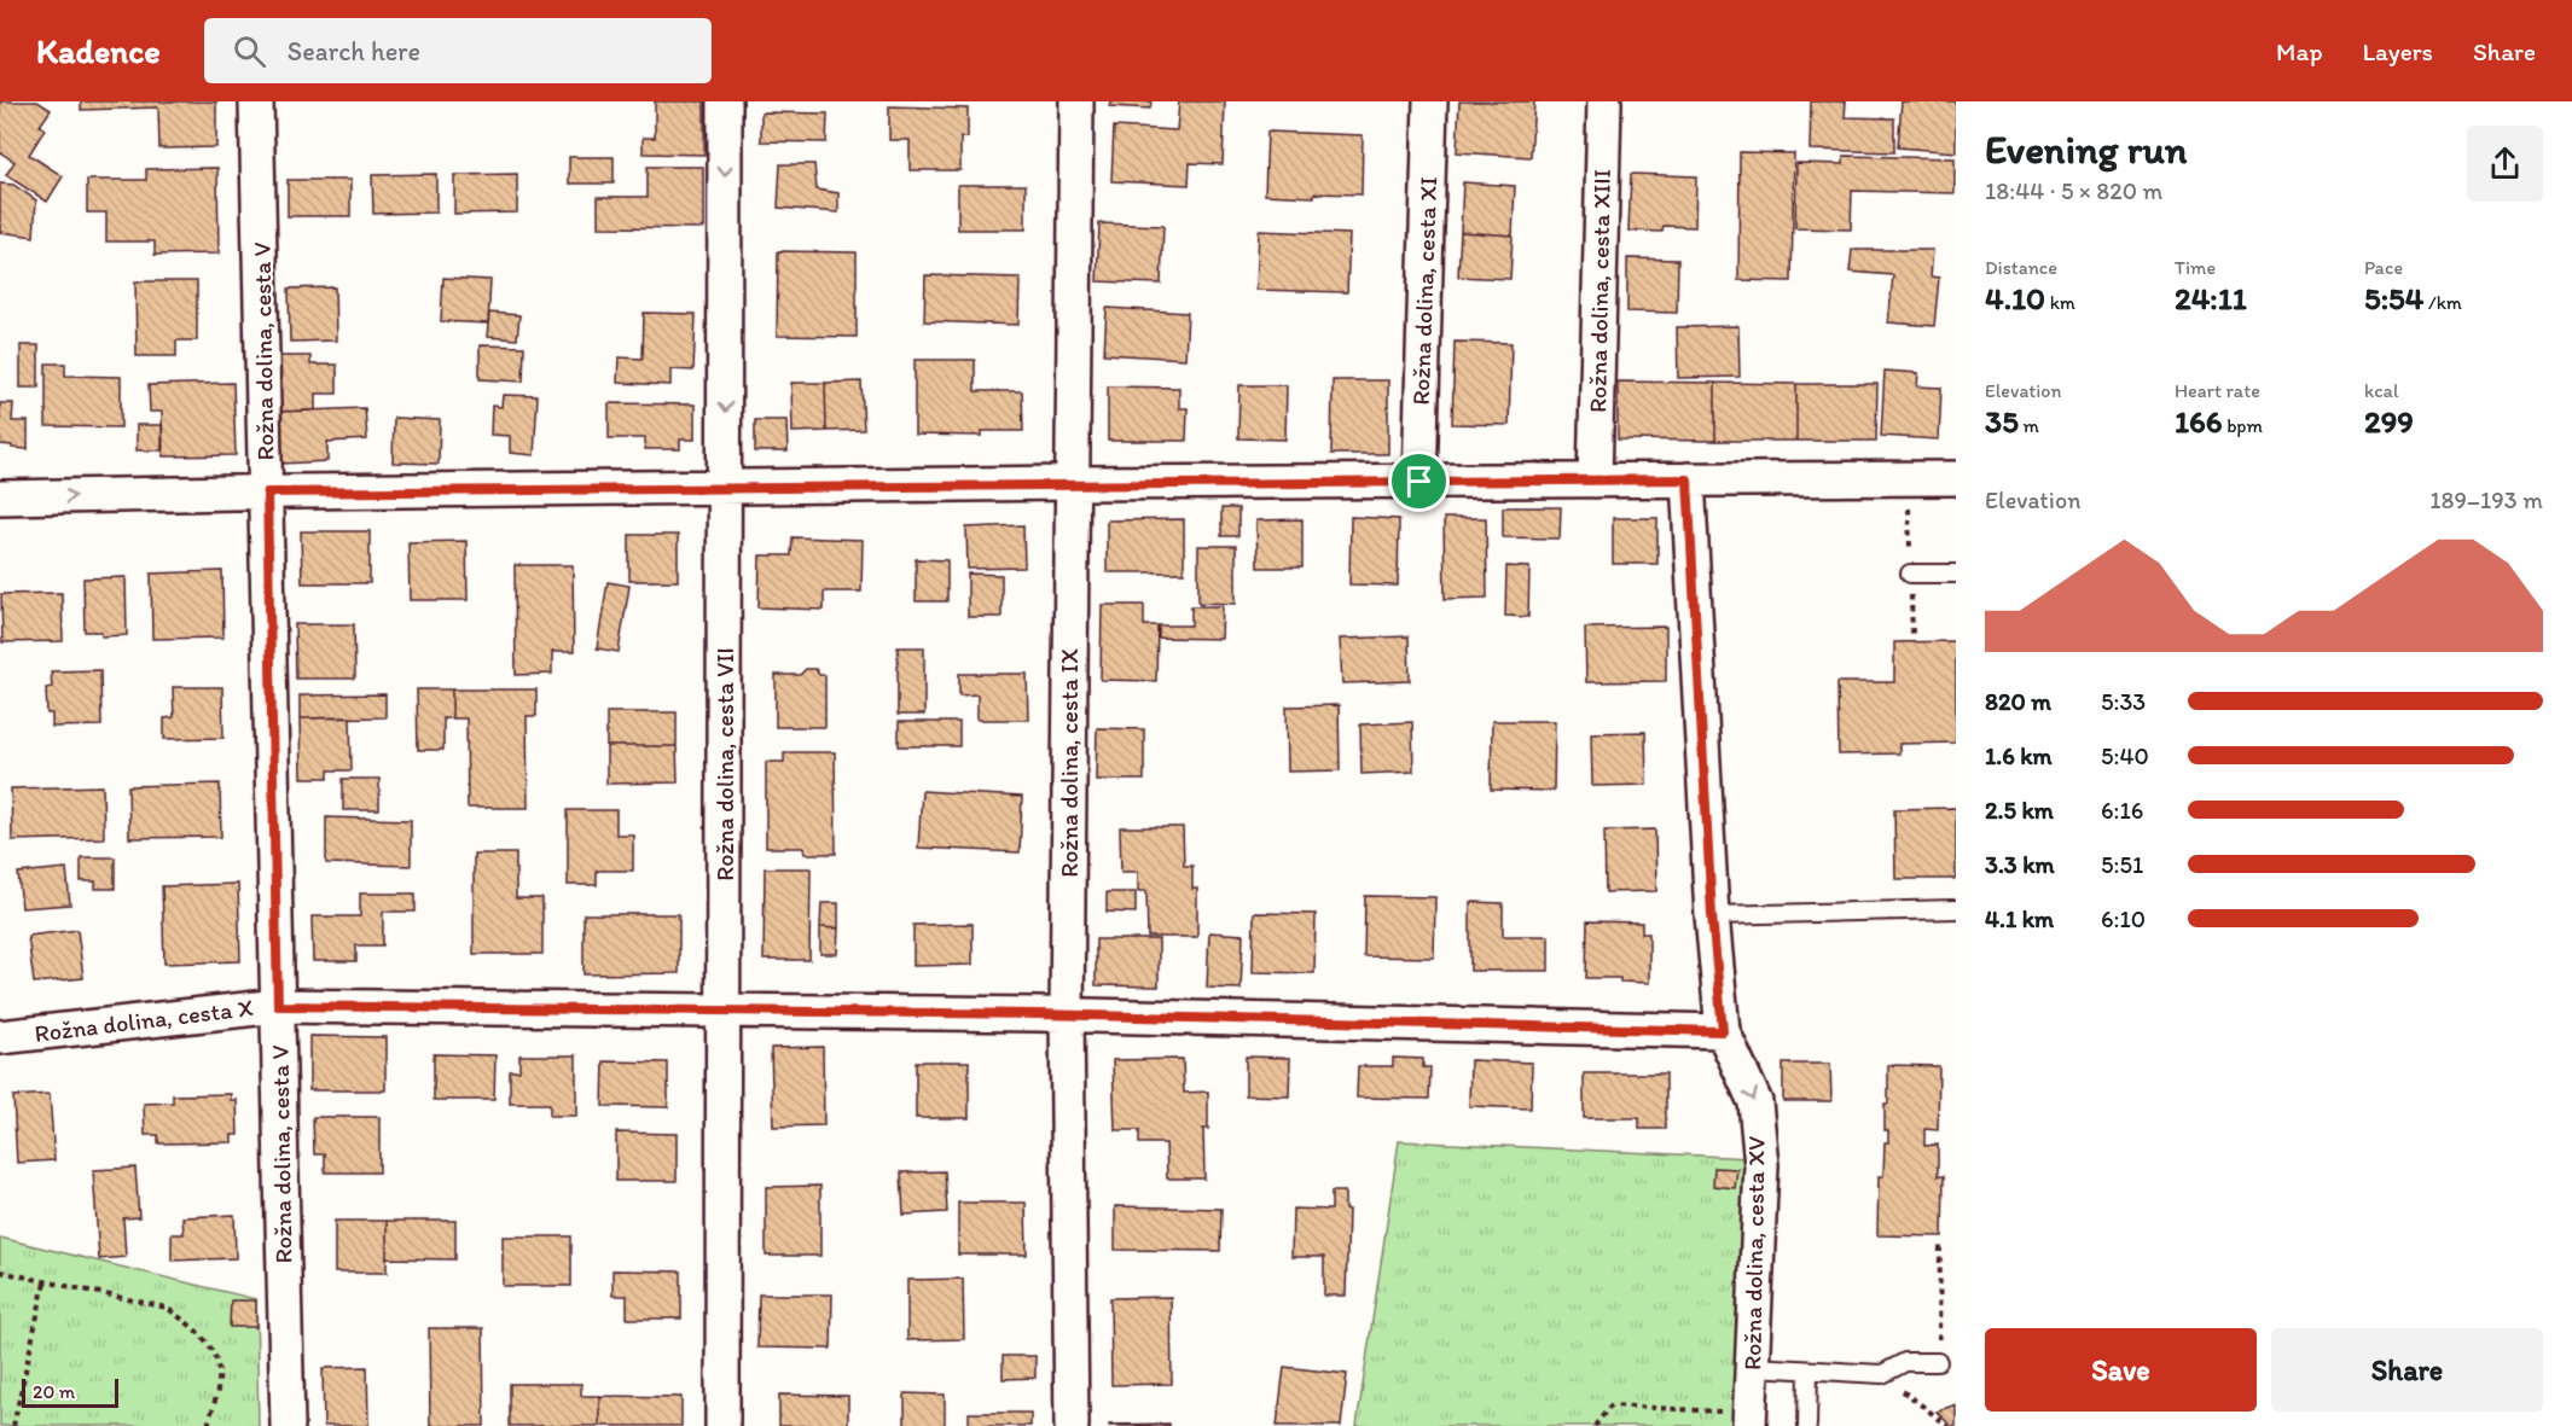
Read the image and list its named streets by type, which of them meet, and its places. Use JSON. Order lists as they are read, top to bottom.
{
  "streets": {
    "street": [
      "Rožna dolina, cesta XI",
      "Rožna dolina, cesta XIII",
      "Rožna dolina, cesta V",
      "Rožna dolina, cesta IX",
      "Rožna dolina, cesta VII",
      "Rožna dolina, cesta X",
      "Rožna dolina, cesta XV"
    ]
  },
  "crossings": [
    ["Rožna dolina, cesta V", "Rožna dolina, cesta X"],
    ["Rožna dolina, cesta IX", "Rožna dolina, cesta X"],
    ["Rožna dolina, cesta VII", "Rožna dolina, cesta X"],
    ["Rožna dolina, cesta X", "Rožna dolina, cesta XV"]
  ],
  "one_way": ["Rožna dolina, cesta XV"],
  "scale_bar": "20 m",
  "page": {
    "header": "Kadence",
    "search": "Search here",
    "nav": ["Map", "Layers", "Share"],
    "heading": ["Evening run", "18:44 · 5 × 820 m"],
    "stats": [
      ["Distance", "4.10 km"],
      ["Time", "24:11"],
      ["Pace", "5:54 /km"],
      ["Elevation", "35 m"],
      ["Heart rate", "166 bpm"],
      ["kcal", "299"]
    ],
    "chart": ["Elevation", "189–193 m"],
    "list": [
      {
        "name": "820 m",
        "note": "5:33"
      },
      {
        "name": "1.6 km",
        "note": "5:40"
      },
      {
        "name": "2.5 km",
        "note": "6:16"
      },
      {
        "name": "3.3 km",
        "note": "5:51"
      },
      {
        "name": "4.1 km",
        "note": "6:10"
      }
    ],
    "buttons": ["Save", "Share"],
    "scale": "20 m"
  }
}
